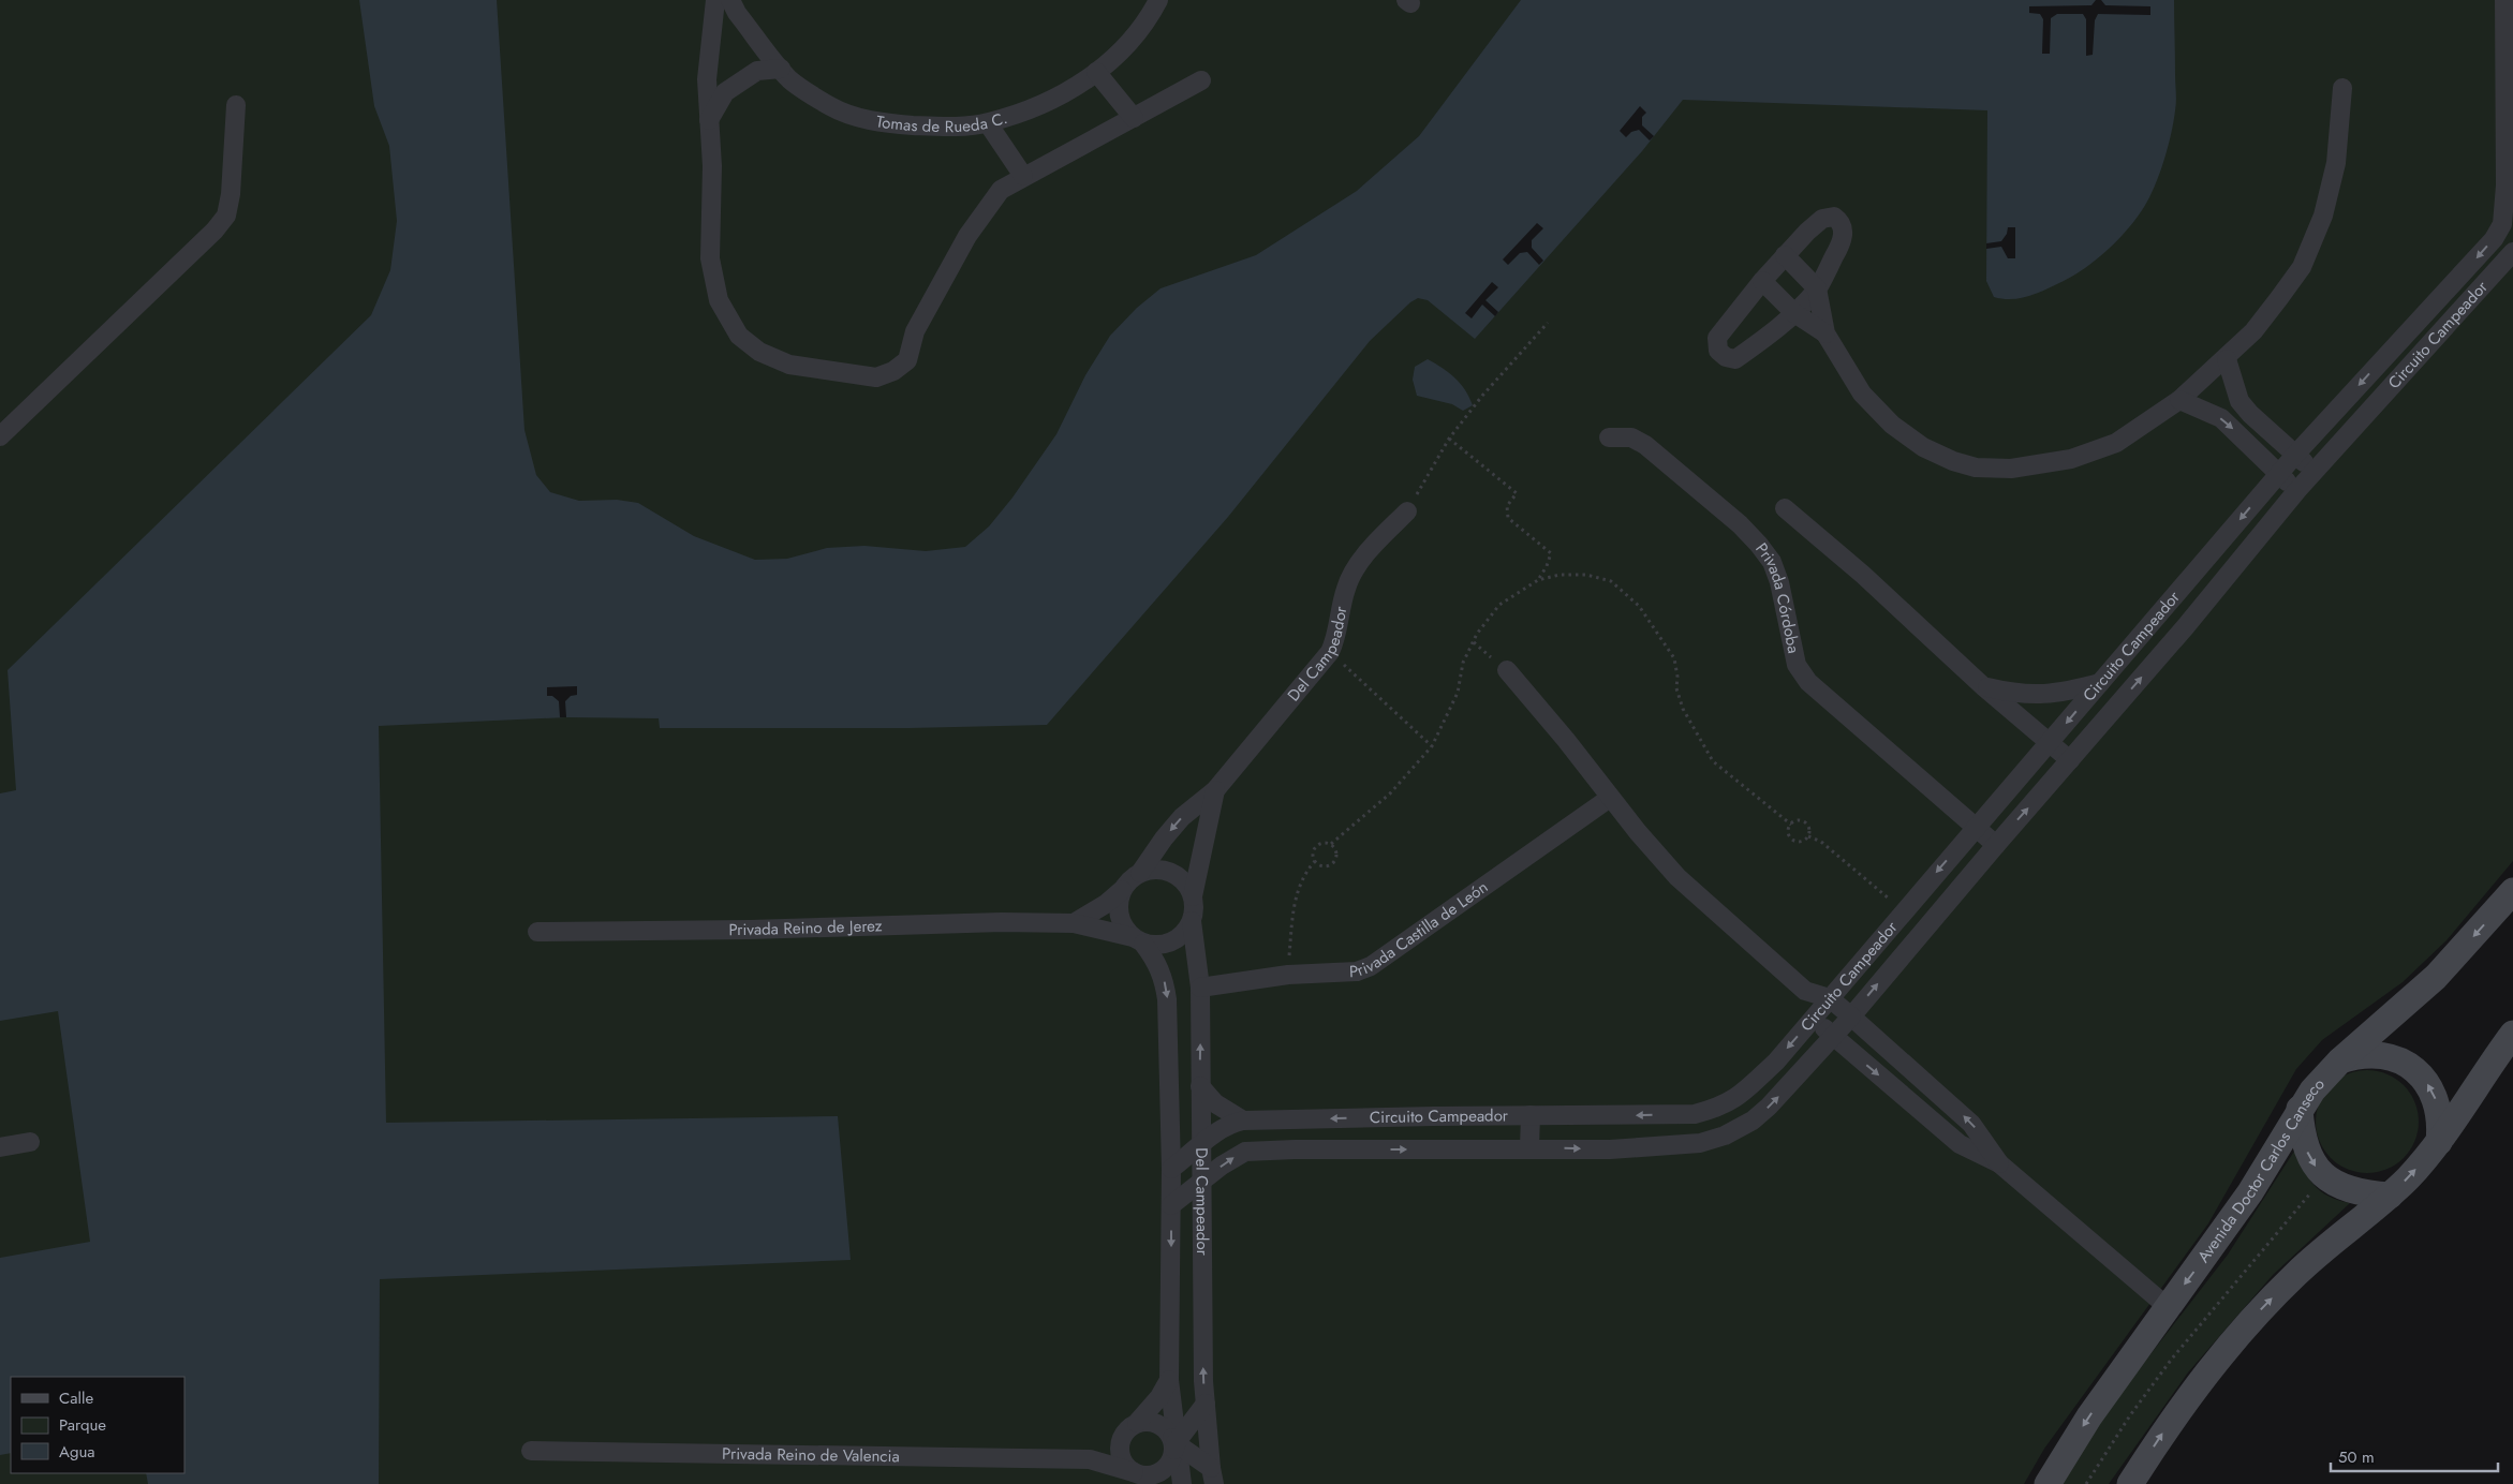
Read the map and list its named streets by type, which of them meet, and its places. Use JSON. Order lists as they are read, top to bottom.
{
  "streets": {
    "main road": ["Avenida Doctor Carlos Canseco"],
    "street": [
      "Tomas de Rueda C.",
      "Circuito Campeador",
      "Privada Córdoba",
      "Del Campeador",
      "Privada Castilla de León",
      "Privada Reino de Jerez",
      "Privada Reino de Valencia"
    ]
  },
  "crossings": [
    ["Circuito Campeador", "Privada Córdoba"],
    ["Circuito Campeador", "Del Campeador"],
    ["Del Campeador", "Privada Castilla de León"],
    ["Del Campeador", "Privada Reino de Jerez"],
    ["Del Campeador", "Privada Reino de Valencia"]
  ],
  "legend": ["Calle", "Parque", "Agua"],
  "scale_bar": "50 m"
}
